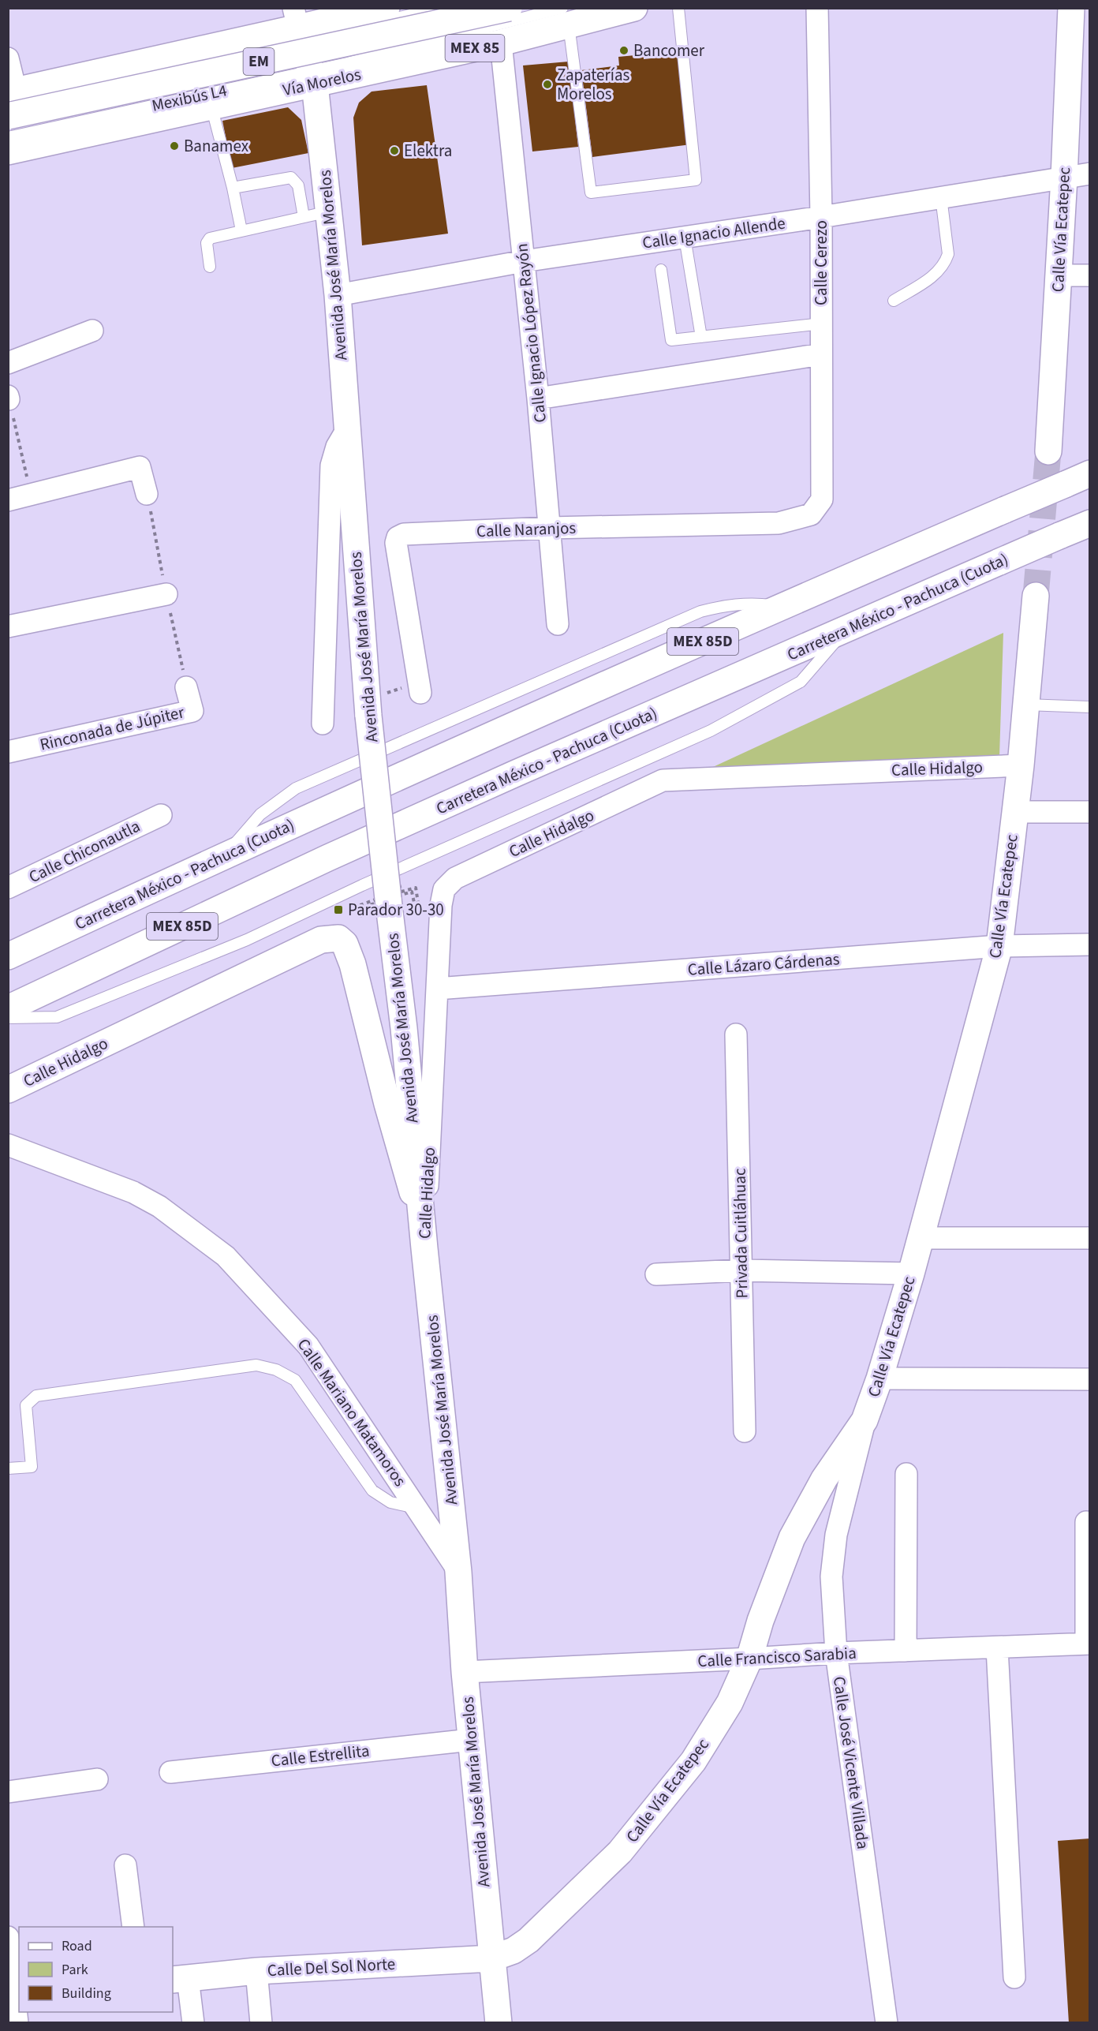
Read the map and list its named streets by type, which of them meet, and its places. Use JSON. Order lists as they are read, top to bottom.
{
  "streets": {
    "main road": [
      "MEX 85",
      "EM",
      "Vía Morelos",
      "Calle Vía Ecatepec",
      "Avenida José María Morelos",
      "Carretera México - Pachuca (Cuota)",
      "MEX 85D",
      "Calle Hidalgo",
      "Calle Del Sol Norte"
    ],
    "street": [
      "Calle Ignacio Allende",
      "Calle Cerezo",
      "Calle Ignacio López Rayón",
      "Calle Naranjos",
      "Rinconada de Júpiter",
      "Calle Chiconautla",
      "Calle Lázaro Cárdenas",
      "Privada Cuitláhuac",
      "Calle Mariano Matamoros",
      "Calle Francisco Sarabia",
      "Calle Estrellita",
      "Calle José Vicente Villada"
    ],
    "lane": ["Mexibús L4"]
  },
  "crossings": [
    ["Vía Morelos", "Mexibús L4"],
    ["Vía Morelos", "Avenida José María Morelos"],
    ["Vía Morelos", "Calle Ignacio López Rayón"],
    ["Mexibús L4", "Avenida José María Morelos"],
    ["Calle Vía Ecatepec", "Calle Ignacio Allende"],
    ["Calle Vía Ecatepec", "Avenida José María Morelos"],
    ["Calle Vía Ecatepec", "Calle Hidalgo"],
    ["Calle Vía Ecatepec", "Calle Lázaro Cárdenas"],
    ["Calle Vía Ecatepec", "Calle Francisco Sarabia"],
    ["Calle Vía Ecatepec", "Calle José Vicente Villada"],
    ["Calle Vía Ecatepec", "Calle Del Sol Norte"],
    ["Calle Ignacio Allende", "Calle Cerezo"],
    ["Calle Ignacio Allende", "Avenida José María Morelos"],
    ["Calle Ignacio Allende", "Calle Ignacio López Rayón"],
    ["Calle Cerezo", "Calle Naranjos"],
    ["Avenida José María Morelos", "Calle Hidalgo"],
    ["Avenida José María Morelos", "Calle Mariano Matamoros"],
    ["Avenida José María Morelos", "Calle Francisco Sarabia"],
    ["Avenida José María Morelos", "Calle Estrellita"],
    ["Avenida José María Morelos", "Calle Del Sol Norte"],
    ["Calle Ignacio López Rayón", "Calle Naranjos"],
    ["Calle Hidalgo", "Calle Lázaro Cárdenas"],
    ["Calle Francisco Sarabia", "Calle José Vicente Villada"]
  ],
  "places": {
    "other": [
      "Bancomer",
      "Zapaterías Morelos",
      "Banamex",
      "Elektra"
    ],
    "transit": ["Parador 30-30"]
  },
  "legend": ["Road", "Park", "Building"]
}
